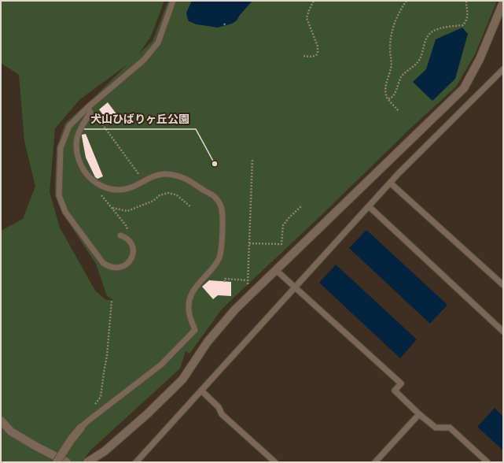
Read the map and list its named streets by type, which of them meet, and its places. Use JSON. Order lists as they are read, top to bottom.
{
  "places": ["犬山ひばりヶ丘公園"]
}
